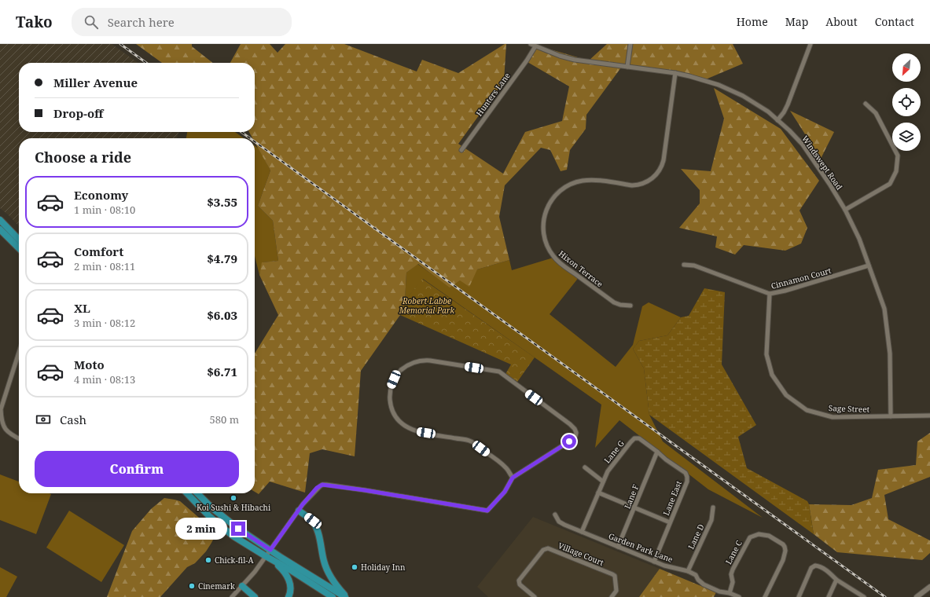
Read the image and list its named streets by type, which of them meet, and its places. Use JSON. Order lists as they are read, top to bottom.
{
  "streets": {
    "street": [
      "Hunters Lane",
      "Windswept Road",
      "Hixon Terrace",
      "Cinnamon Court",
      "Sage Street",
      "Lane G",
      "Lane F",
      "Lane East",
      "Lane D",
      "Garden Park Lane",
      "Lane C",
      "Village Court"
    ]
  },
  "crossings": [
    ["Hunters Lane", "Windswept Road"],
    ["Windswept Road", "Hixon Terrace"],
    ["Windswept Road", "Cinnamon Court"],
    ["Windswept Road", "Sage Street"],
    ["Cinnamon Court", "Sage Street"],
    ["Lane G", "Lane F"],
    ["Lane G", "Lane East"],
    ["Lane G", "Garden Park Lane"],
    ["Lane F", "Lane East"],
    ["Lane F", "Garden Park Lane"],
    ["Lane East", "Garden Park Lane"],
    ["Lane D", "Garden Park Lane"],
    ["Garden Park Lane", "Lane C"]
  ],
  "parks": ["Robert Labbe Memorial Park"],
  "places": [
    "Koi Sushi & Hibachi",
    "Chick-fil-A",
    "Holiday Inn",
    "Cinemark"
  ],
  "north": "bottom left",
  "page": {
    "header": "Tako",
    "search": "Search here",
    "nav": [
      "Home",
      "Map",
      "About",
      "Contact"
    ],
    "banner": ["Miller Avenue", "Drop-off"],
    "heading": "Choose a ride",
    "list": [
      {
        "name": "Economy",
        "note": "1 min · 08:10",
        "value": "$3.55"
      },
      {
        "name": "Comfort",
        "note": "2 min · 08:11",
        "value": "$4.79"
      },
      {
        "name": "XL",
        "note": "3 min · 08:12",
        "value": "$6.03"
      },
      {
        "name": "Moto",
        "note": "4 min · 08:13",
        "value": "$6.71"
      }
    ],
    "pay": ["Cash", "580 m"],
    "buttons": "Confirm",
    "bubble": "2 min"
  }
}
